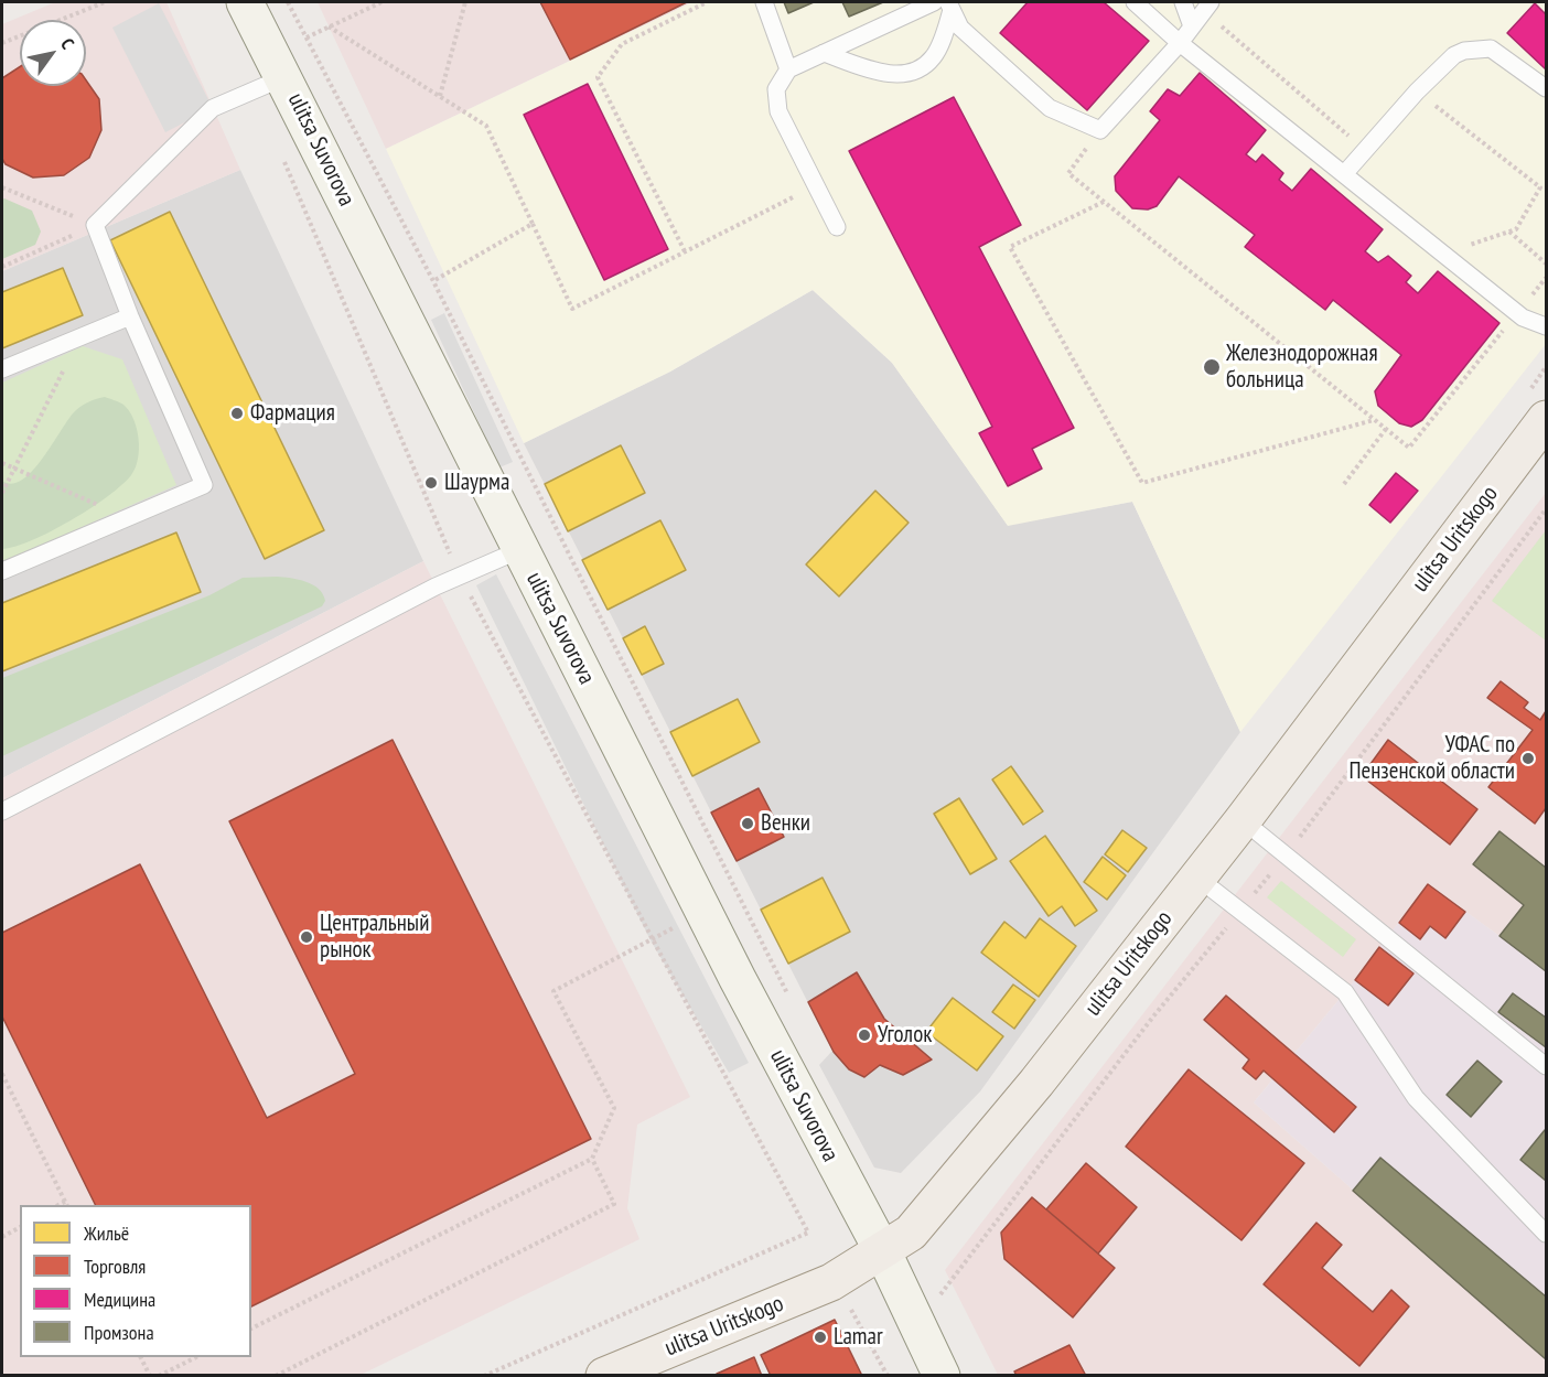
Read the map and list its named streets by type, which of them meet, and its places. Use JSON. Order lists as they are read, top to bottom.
{
  "streets": {
    "main road": ["ulitsa Suvorova", "ulitsa Uritskogo"]
  },
  "crossings": [
    ["ulitsa Suvorova", "ulitsa Uritskogo"]
  ],
  "places": [
    "Железнодорожная больница",
    "Фармация",
    "Шаурма",
    "УФАС по Пензенской области",
    "Венки",
    "Центральный рынок",
    "Уголок",
    "Lamar"
  ],
  "legend": [
    "Жильё",
    "Торговля",
    "Медицина",
    "Промзона"
  ],
  "north": "top right"
}
